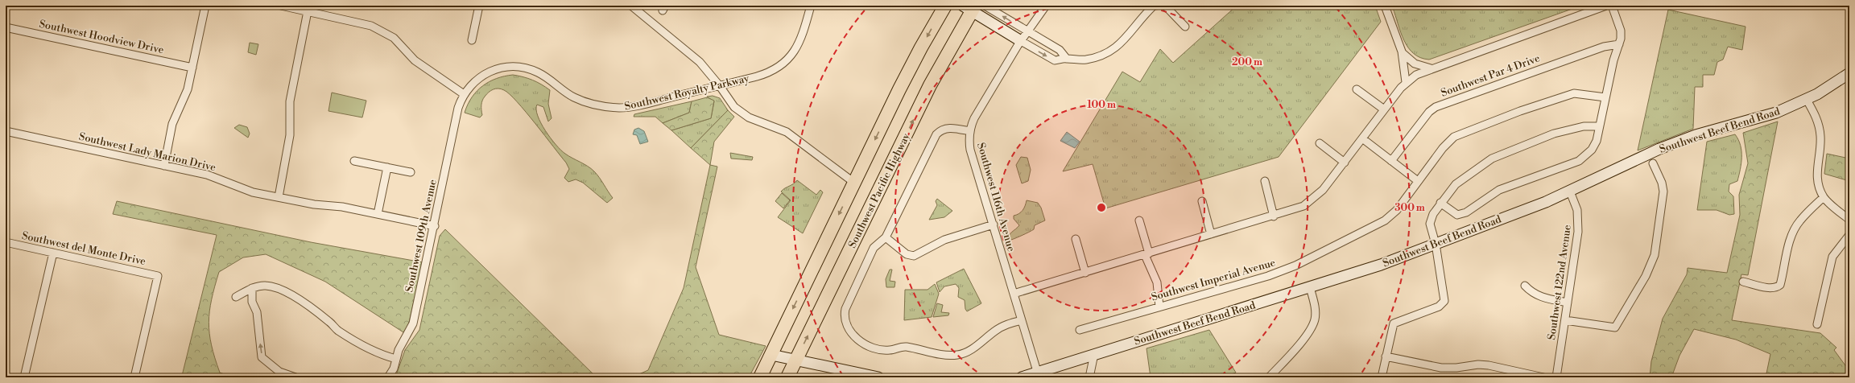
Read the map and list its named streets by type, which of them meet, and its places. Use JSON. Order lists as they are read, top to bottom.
{
  "streets": {
    "highway": ["Southwest Pacific Highway"],
    "main road": ["Southwest Beef Bend Road"],
    "street": [
      "Southwest Hoodview Drive",
      "Southwest Par 4 Drive",
      "Southwest Royalty Parkway",
      "Southwest Lady Marion Drive",
      "Southwest 116th Avenue",
      "Southwest 109th Avenue",
      "Southwest del Monte Drive",
      "Southwest Imperial Avenue",
      "Southwest 122nd Avenue"
    ]
  },
  "crossings": [
    ["Southwest Royalty Parkway", "Southwest 109th Avenue"],
    ["Southwest Beef Bend Road", "Southwest 116th Avenue"],
    ["Southwest Beef Bend Road", "Southwest 122nd Avenue"],
    ["Southwest Lady Marion Drive", "Southwest 109th Avenue"]
  ],
  "rings": ["200 m", "100 m", "300 m"]
}
